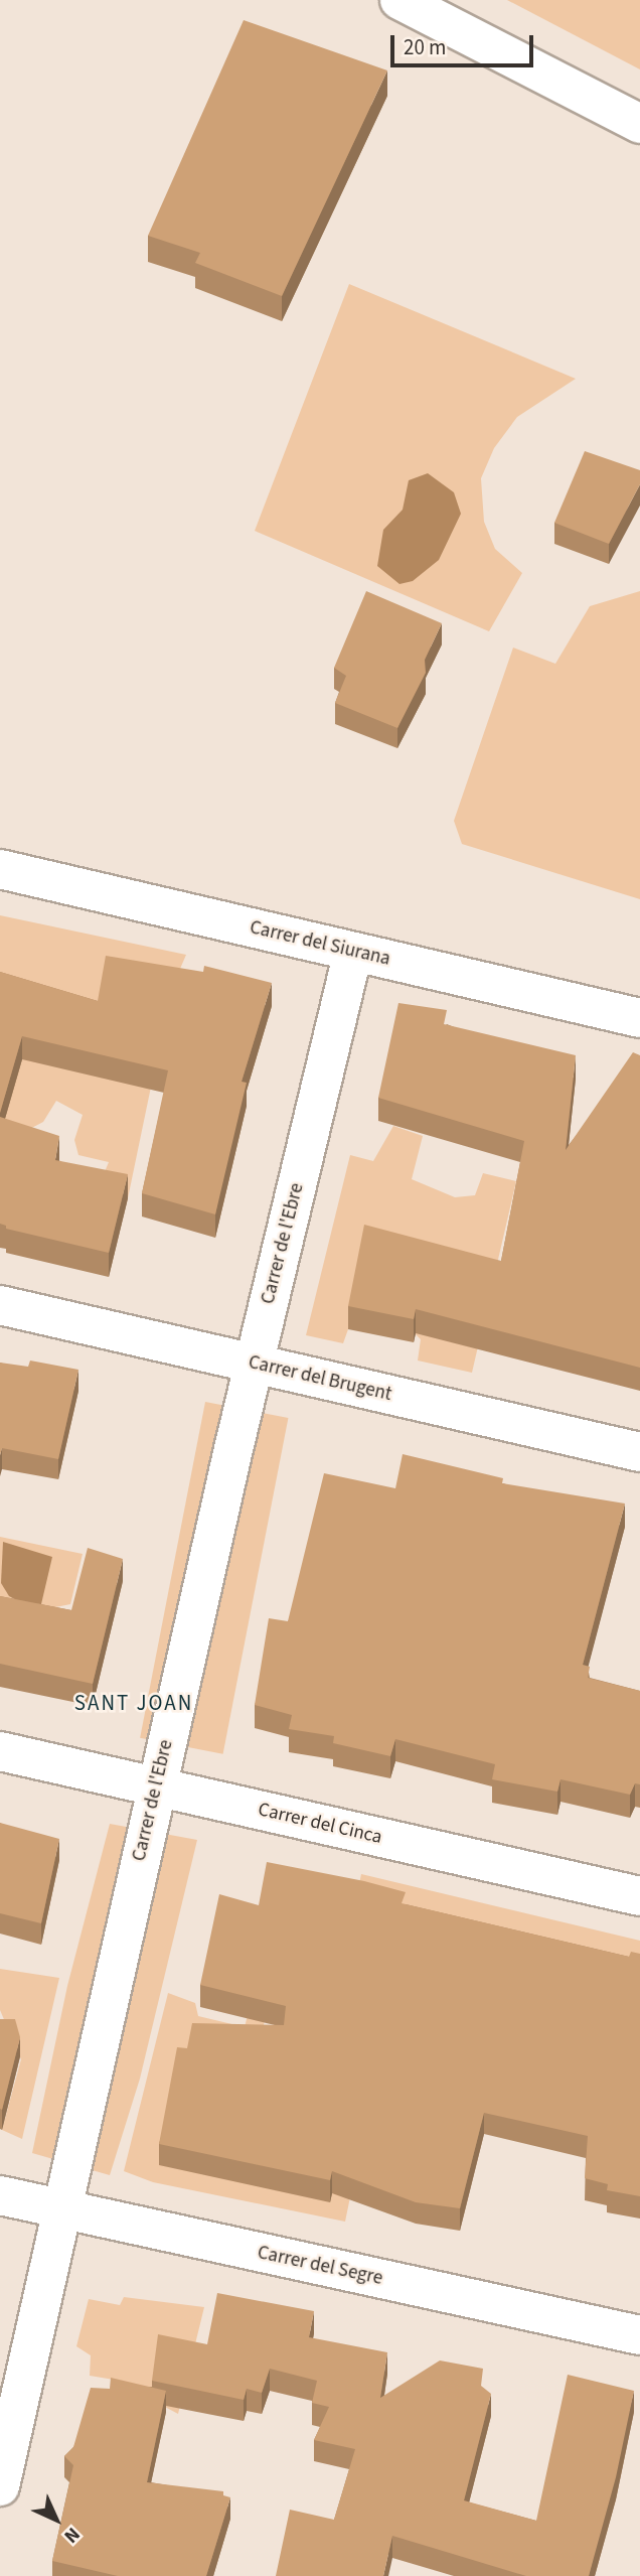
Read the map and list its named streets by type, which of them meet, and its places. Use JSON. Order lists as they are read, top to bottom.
{
  "streets": {
    "street": [
      "Carrer del Siurana",
      "Carrer de l'Ebre",
      "Carrer del Brugent",
      "Carrer del Cinca",
      "Carrer del Segre"
    ]
  },
  "crossings": [
    ["Carrer del Siurana", "Carrer de l'Ebre"],
    ["Carrer de l'Ebre", "Carrer del Brugent"],
    ["Carrer de l'Ebre", "Carrer del Cinca"],
    ["Carrer de l'Ebre", "Carrer del Segre"]
  ],
  "districts": ["SANT JOAN"],
  "scale_bar": "20 m",
  "north": "bottom right"
}
